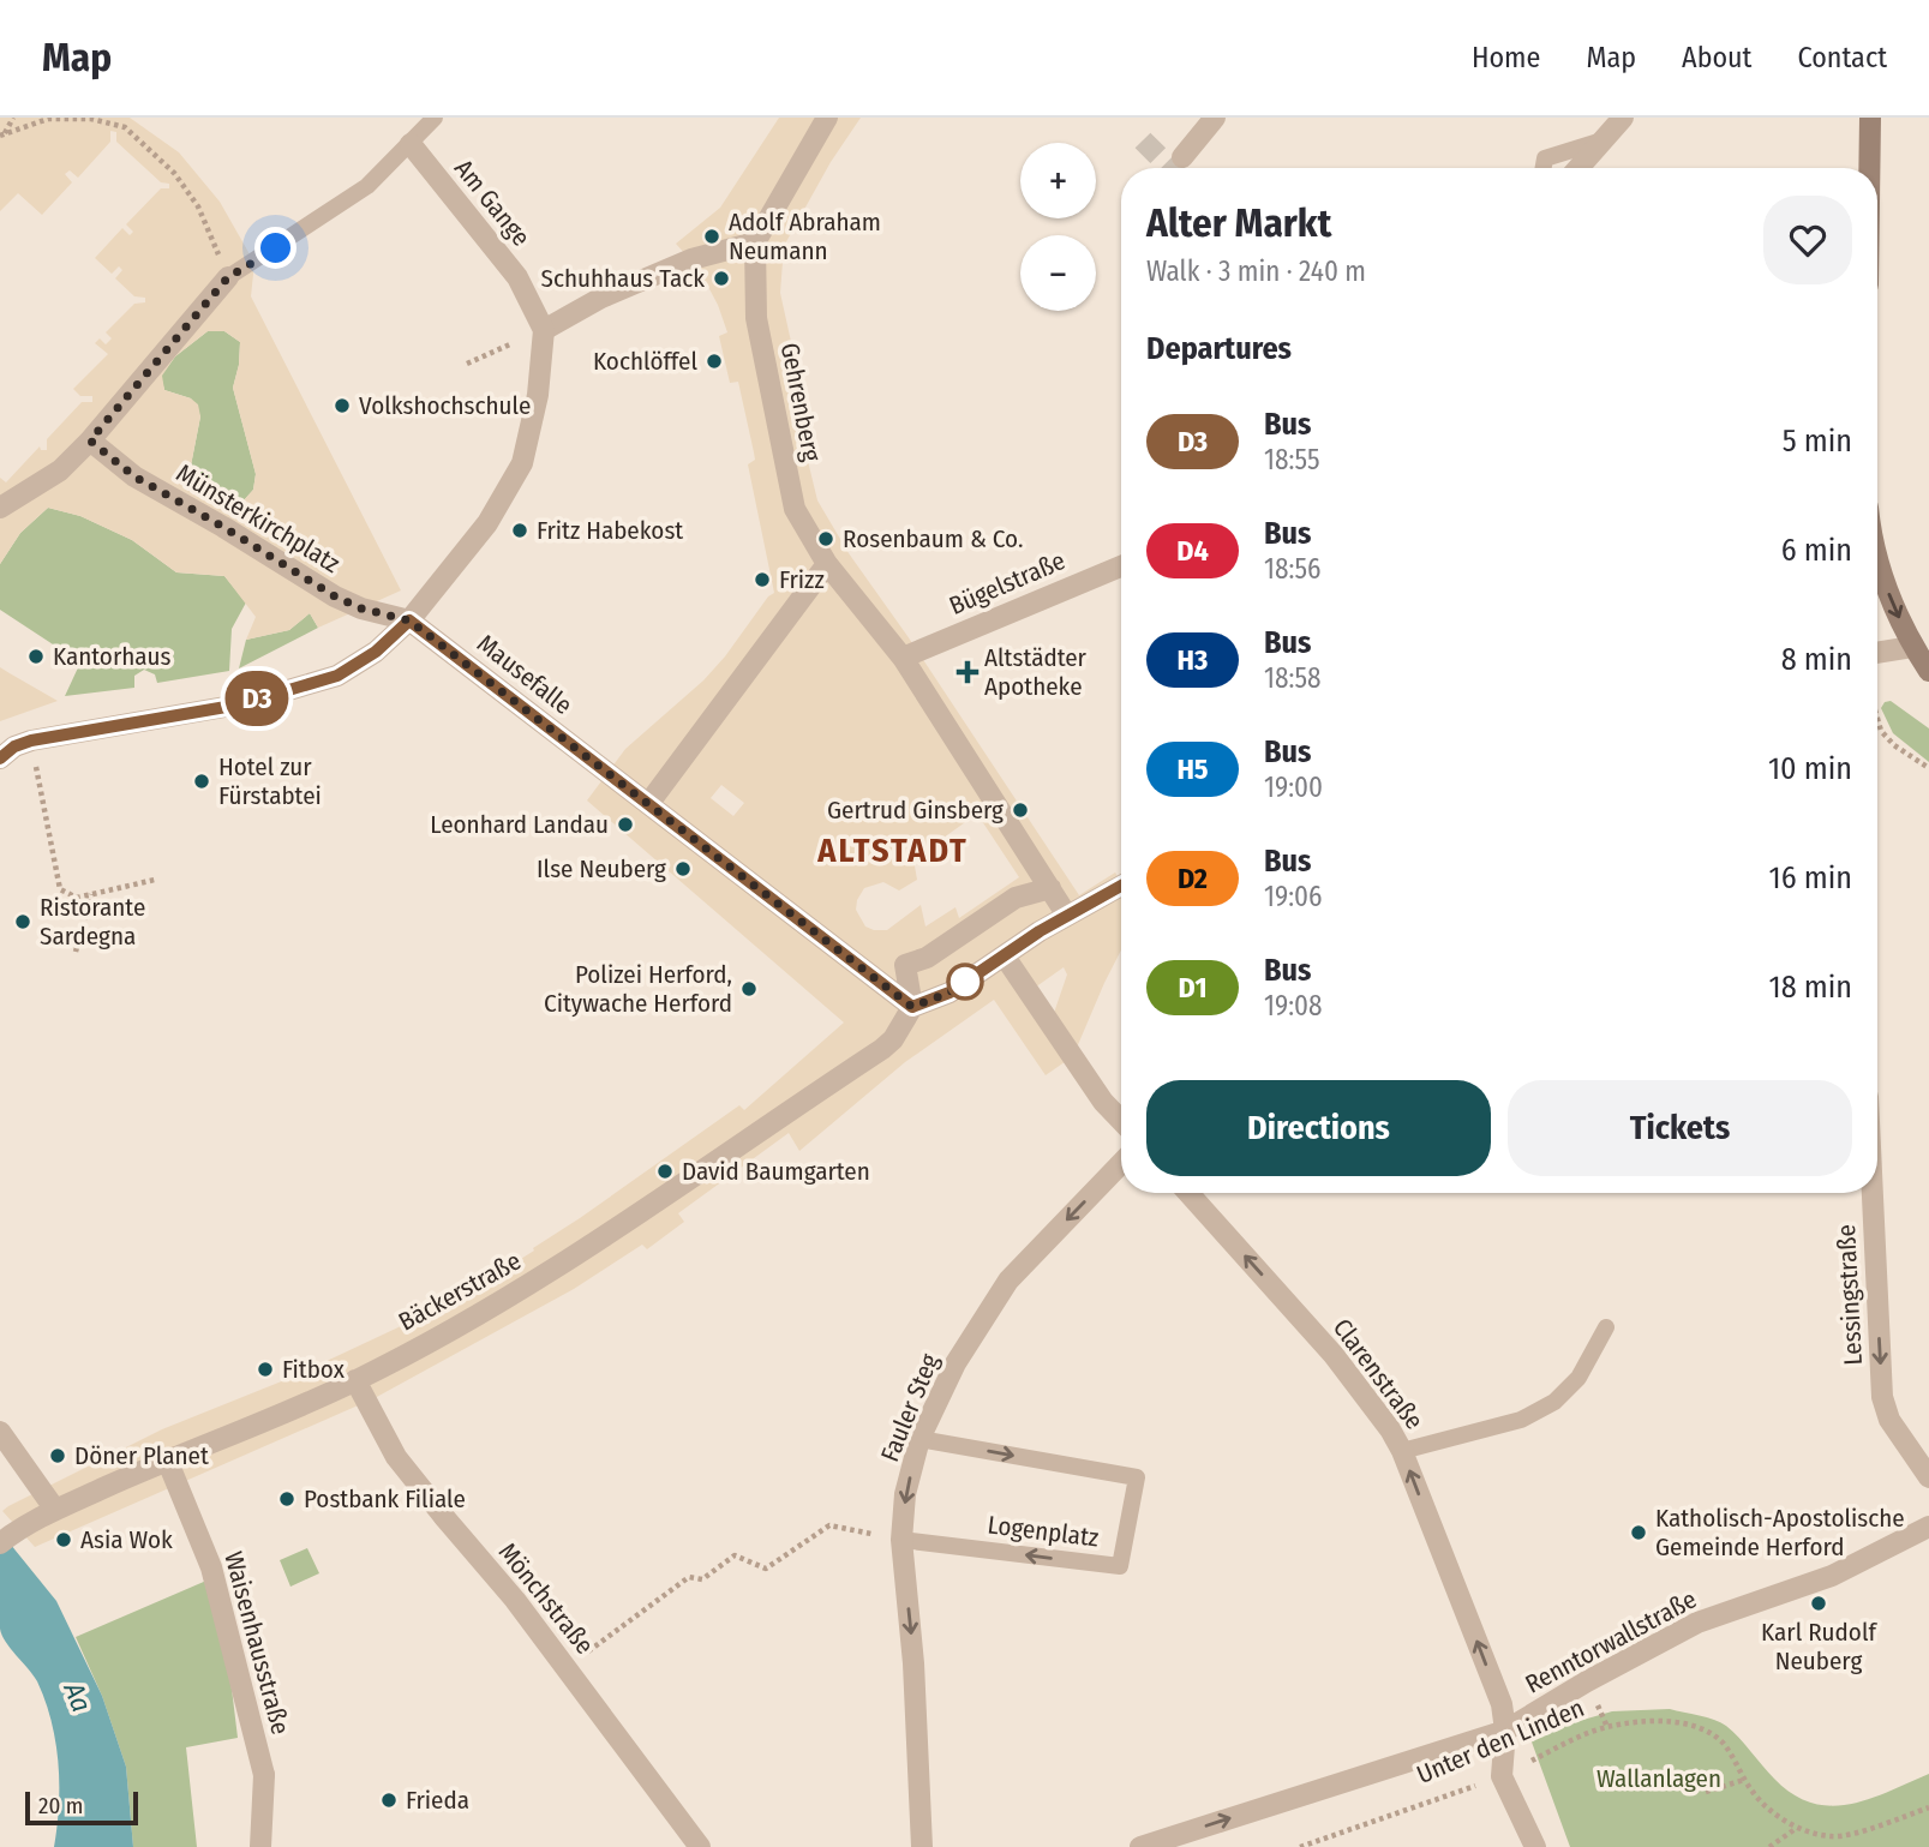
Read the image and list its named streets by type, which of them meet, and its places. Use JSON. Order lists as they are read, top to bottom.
{
  "streets": {
    "street": [
      "Am Gange",
      "Gehrenberg",
      "Münsterkirchplatz",
      "Bügelstraße",
      "Mausefalle",
      "Bäckerstraße",
      "Lessingstraße",
      "Clarenstraße",
      "Fauler Steg",
      "Mönchstraße",
      "Renntorwallstraße",
      "Waisenhausstraße",
      "Unter den Linden"
    ],
    "lane": ["Logenplatz"]
  },
  "crossings": [
    ["Gehrenberg", "Bügelstraße"],
    ["Münsterkirchplatz", "Mausefalle"],
    ["Mausefalle", "Bäckerstraße"],
    ["Bäckerstraße", "Mönchstraße"],
    ["Bäckerstraße", "Waisenhausstraße"],
    ["Clarenstraße", "Renntorwallstraße"],
    ["Clarenstraße", "Unter den Linden"],
    ["Fauler Steg", "Logenplatz"],
    ["Renntorwallstraße", "Unter den Linden"]
  ],
  "one_way": [
    "Lessingstraße",
    "Clarenstraße",
    "Fauler Steg",
    "Unter den Linden"
  ],
  "districts": ["ALTSTADT"],
  "water": ["Aa"],
  "parks": ["Wallanlagen"],
  "places": {
    "other": [
      "Adolf Abraham Neumann",
      "Schuhhaus Tack",
      "Kochlöffel",
      "Volkshochschule",
      "Fritz Habekost",
      "Rosenbaum & Co.",
      "Frizz",
      "Kantorhaus",
      "Hotel zur Fürstabtei",
      "Gertrud Ginsberg",
      "Leonhard Landau",
      "Ilse Neuberg",
      "Ristorante Sardegna",
      "Polizei Herford, Citywache Herford",
      "David Baumgarten",
      "Fitbox",
      "Döner Planet",
      "Postbank Filiale",
      "Katholisch-Apostolische Gemeinde Herford",
      "Asia Wok",
      "Karl Rudolf Neuberg",
      "Frieda"
    ],
    "health": ["Altstädter Apotheke"]
  },
  "lines": ["bus line D3"],
  "scale_bar": "20 m",
  "page": {
    "header": "Map",
    "nav": [
      "Home",
      "Map",
      "About",
      "Contact"
    ],
    "on_map": "D3",
    "map_buttons": ["+", "−"],
    "heading": [
      ["Alter Markt", "Walk · 3 min · 240 m"],
      "Departures"
    ],
    "list": [
      {
        "mark": "D3",
        "name": "Bus",
        "note": "18:55",
        "value": "5 min"
      },
      {
        "mark": "D4",
        "name": "Bus",
        "note": "18:56",
        "value": "6 min"
      },
      {
        "mark": "H3",
        "name": "Bus",
        "note": "18:58",
        "value": "8 min"
      },
      {
        "mark": "H5",
        "name": "Bus",
        "note": "19:00",
        "value": "10 min"
      },
      {
        "mark": "D2",
        "name": "Bus",
        "note": "19:06",
        "value": "16 min"
      },
      {
        "mark": "D1",
        "name": "Bus",
        "note": "19:08",
        "value": "18 min"
      }
    ],
    "buttons": ["Directions", "Tickets"],
    "scale": "20 m"
  }
}
